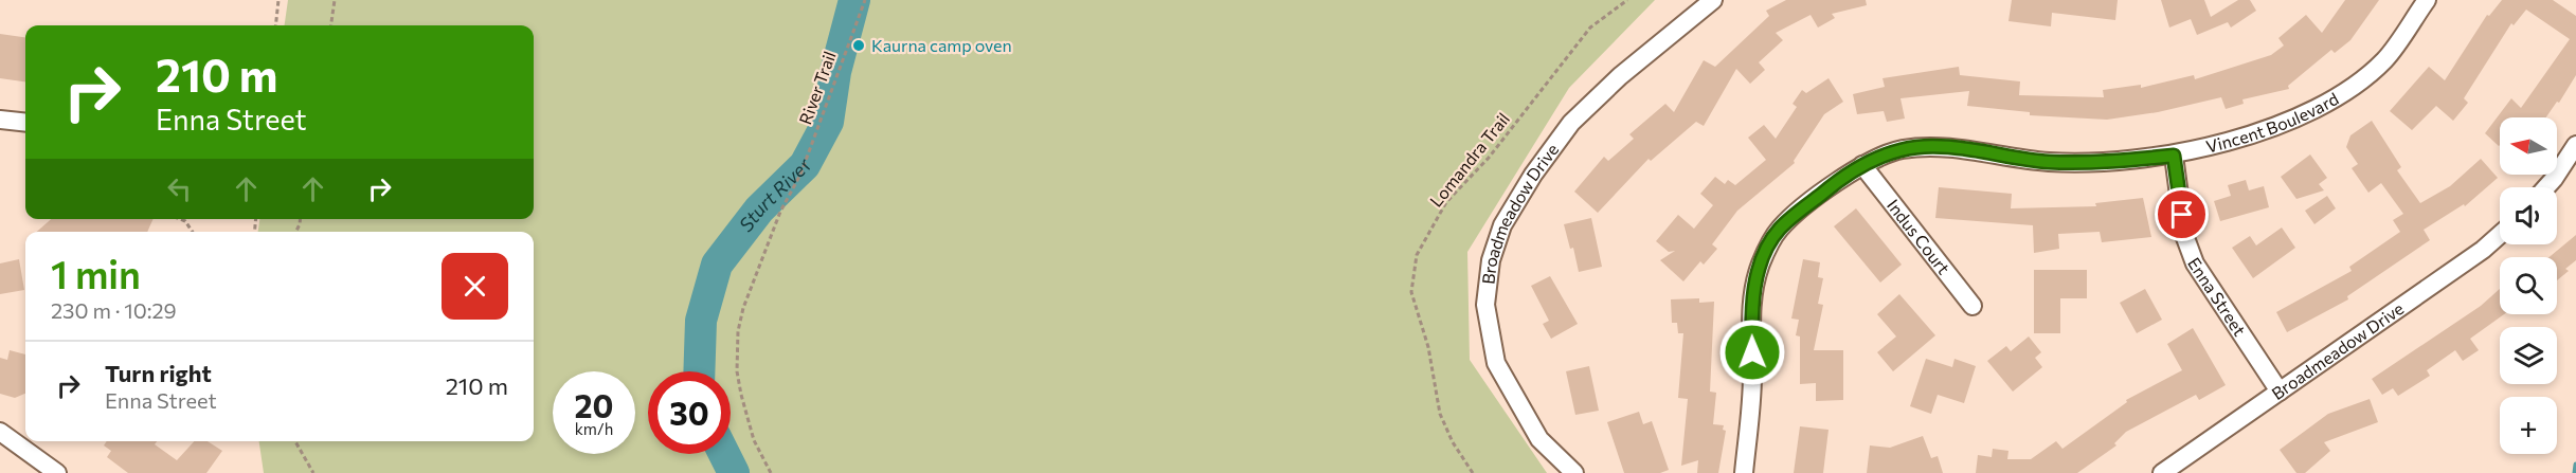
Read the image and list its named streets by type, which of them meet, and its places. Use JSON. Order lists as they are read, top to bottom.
{
  "streets": {
    "street": [
      "Vincent Boulevard",
      "Broadmeadow Drive",
      "Indus Court",
      "Enna Street"
    ],
    "path": ["River Trail", "Lomandra Trail"]
  },
  "crossings": [
    ["Vincent Boulevard", "Indus Court"],
    ["Vincent Boulevard", "Enna Street"],
    ["Broadmeadow Drive", "Enna Street"]
  ],
  "water": ["Sturt River"],
  "places": ["Kaurna camp oven"],
  "north": "left",
  "page": {
    "turn": ["210 m", "Enna Street"],
    "map_buttons": "+",
    "heading": ["1 min", "230 m · 10:29"],
    "list": [
      {
        "name": "Turn right",
        "note": "Enna Street",
        "value": "210 m"
      }
    ],
    "speed": "20 km/h",
    "limit": "30"
  }
}
